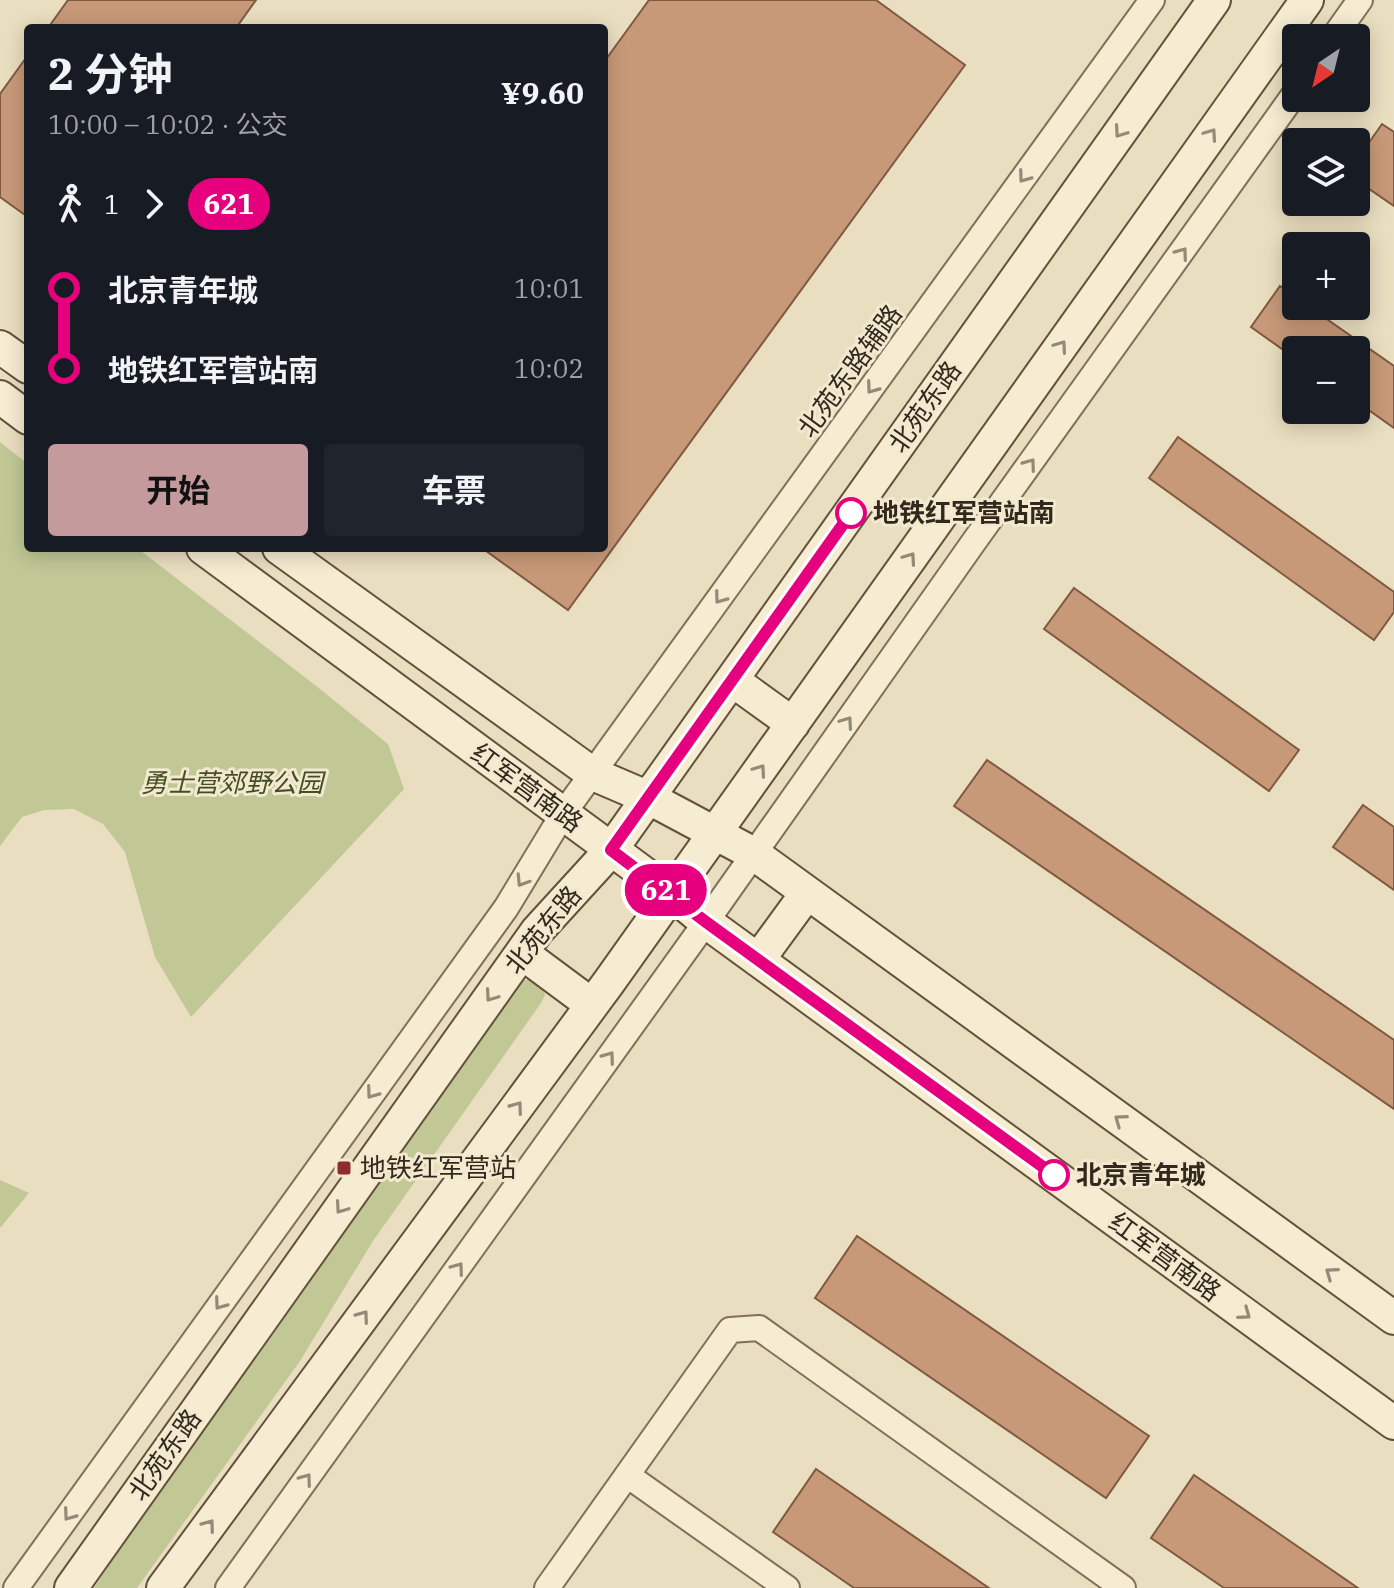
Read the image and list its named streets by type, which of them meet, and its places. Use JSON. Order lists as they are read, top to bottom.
{
  "streets": {
    "main road": ["北苑东路", "红军营南路"],
    "street": ["北苑东路辅路"]
  },
  "crossings": [
    ["北苑东路辅路", "红军营南路"],
    ["北苑东路", "红军营南路"]
  ],
  "parks": ["勇士营郊野公园"],
  "places": {
    "other": ["地铁红军营站南", "北京青年城"],
    "transit": ["地铁红军营站"]
  },
  "lines": ["bus line 621"],
  "north": "bottom left",
  "page": {
    "on_map": "621",
    "map_buttons": ["+", "−"],
    "heading": ["2 分钟", "10:00 – 10:02 · 公交", "¥9.60"],
    "legs": ["1", "621"],
    "list": [
      {
        "name": "北京青年城",
        "value": "10:01"
      },
      {
        "name": "地铁红军营站南",
        "value": "10:02"
      }
    ],
    "buttons": ["开始", "车票"]
  }
}
